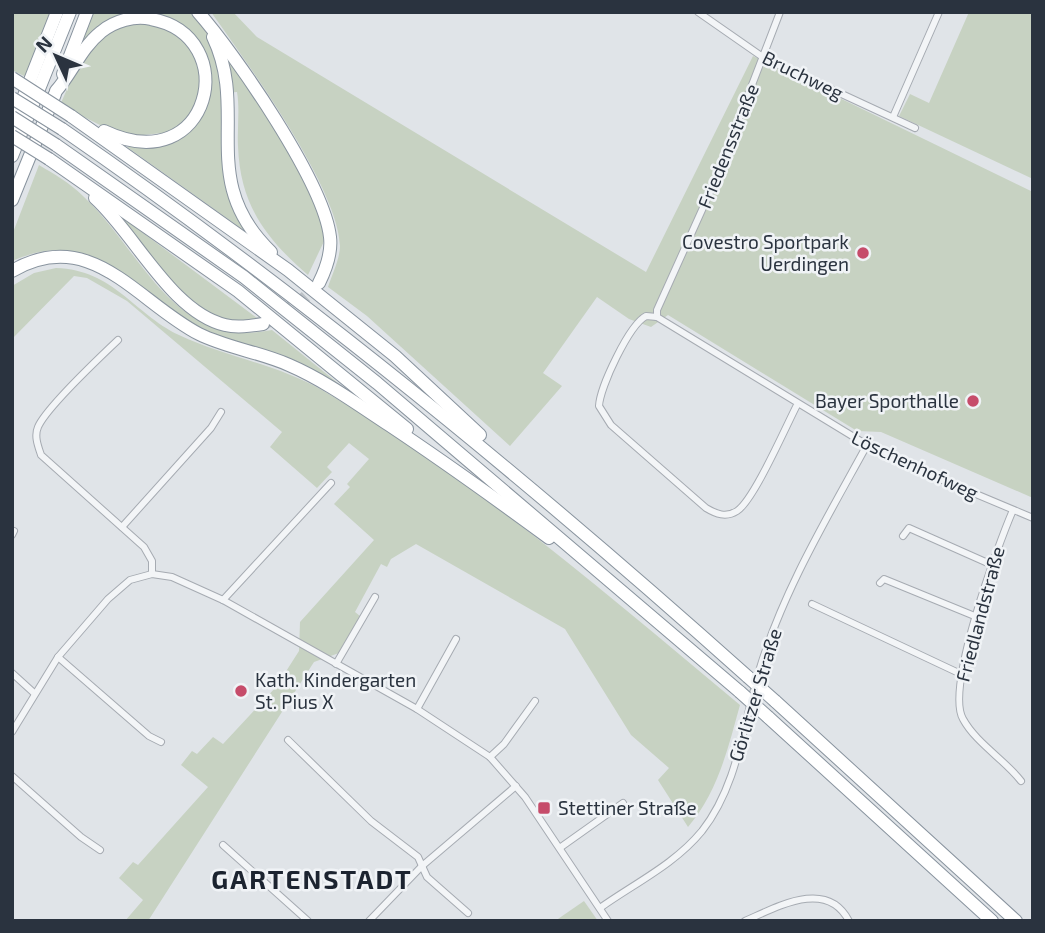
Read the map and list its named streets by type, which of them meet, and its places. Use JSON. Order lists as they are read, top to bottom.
{
  "streets": {
    "street": [
      "Bruchweg",
      "Friedensstraße",
      "Löschenhofweg",
      "Friedlandstraße",
      "Görlitzer Straße"
    ]
  },
  "crossings": [
    ["Bruchweg", "Friedensstraße"],
    ["Friedensstraße", "Löschenhofweg"],
    ["Löschenhofweg", "Friedlandstraße"],
    ["Löschenhofweg", "Görlitzer Straße"]
  ],
  "districts": ["GARTENSTADT"],
  "places": {
    "other": ["Covestro Sportpark Uerdingen", "Bayer Sporthalle", "Kath. Kindergarten St. Pius X"],
    "transit": ["Stettiner Straße"]
  },
  "north": "top left"
}
